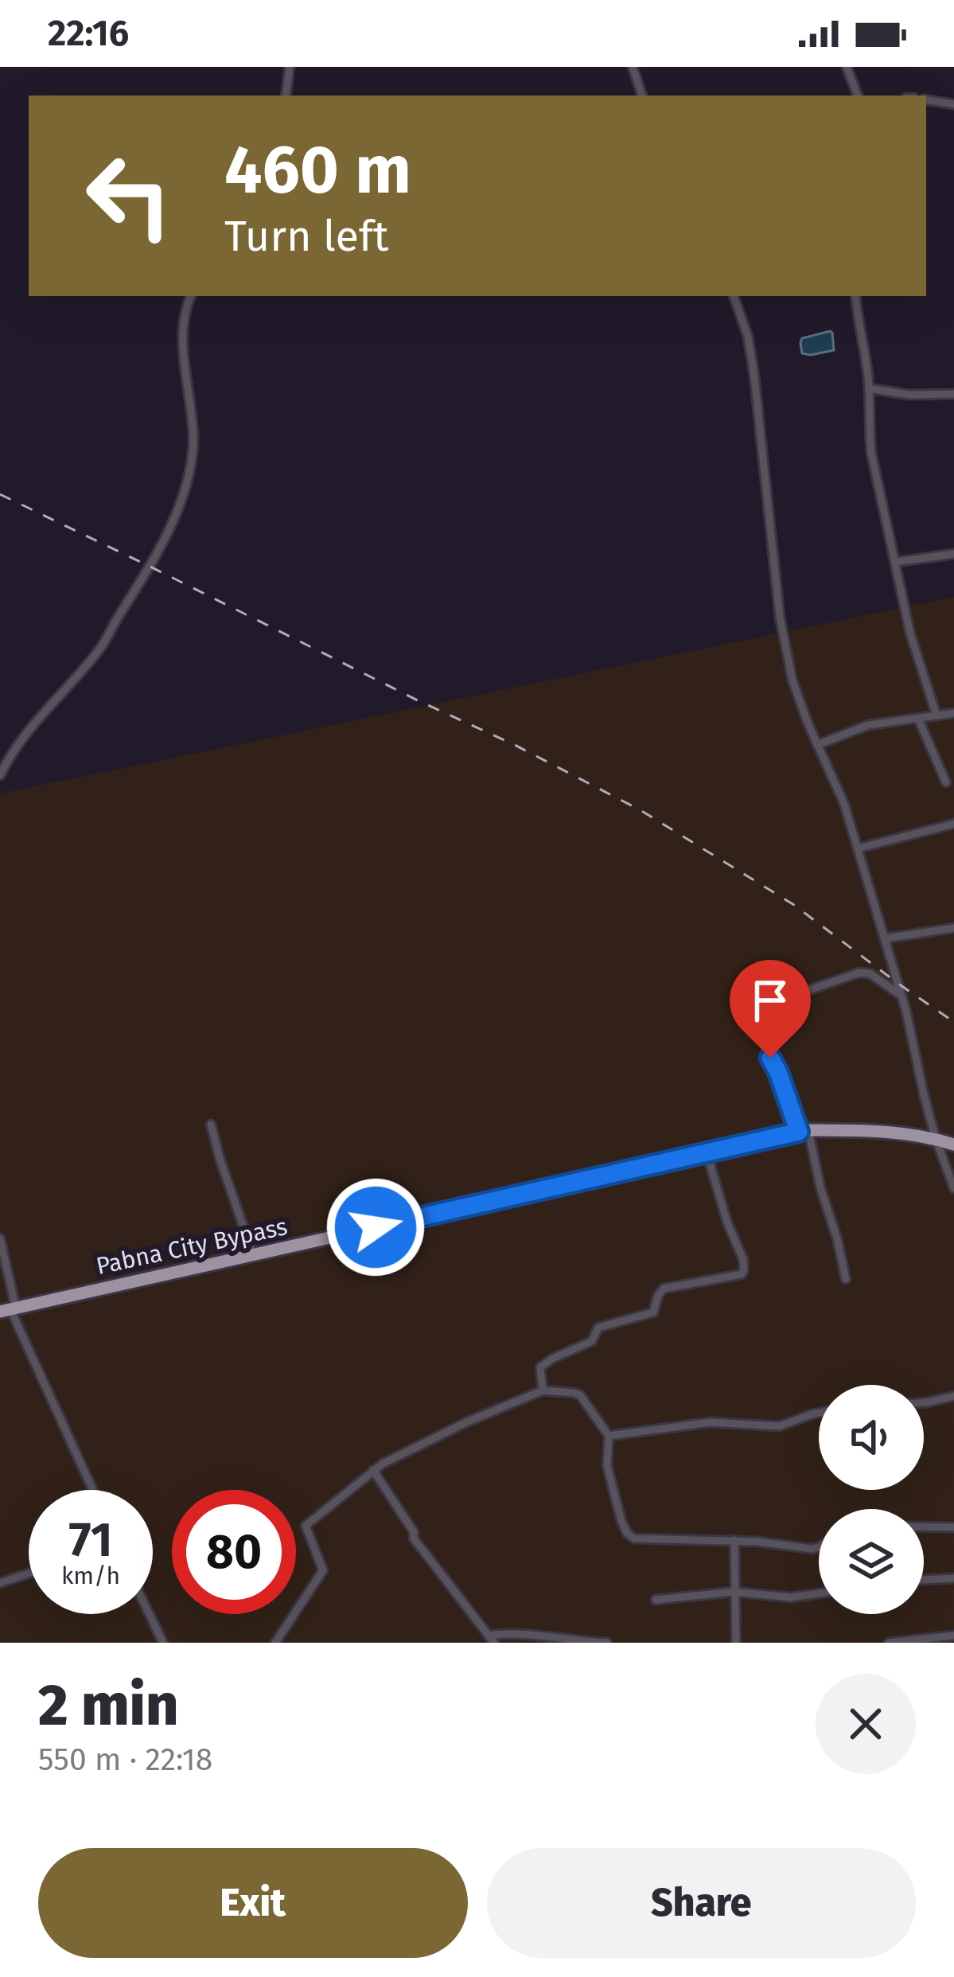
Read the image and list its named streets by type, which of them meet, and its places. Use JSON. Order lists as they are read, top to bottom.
{
  "streets": {
    "highway": ["Pabna City Bypass"]
  },
  "page": {
    "status": "22:16",
    "turn": ["460 m", "Turn left"],
    "speed": "71 km/h",
    "limit": "80",
    "heading": ["2 min", "550 m · 22:18"],
    "buttons": ["Exit", "Share"]
  }
}
